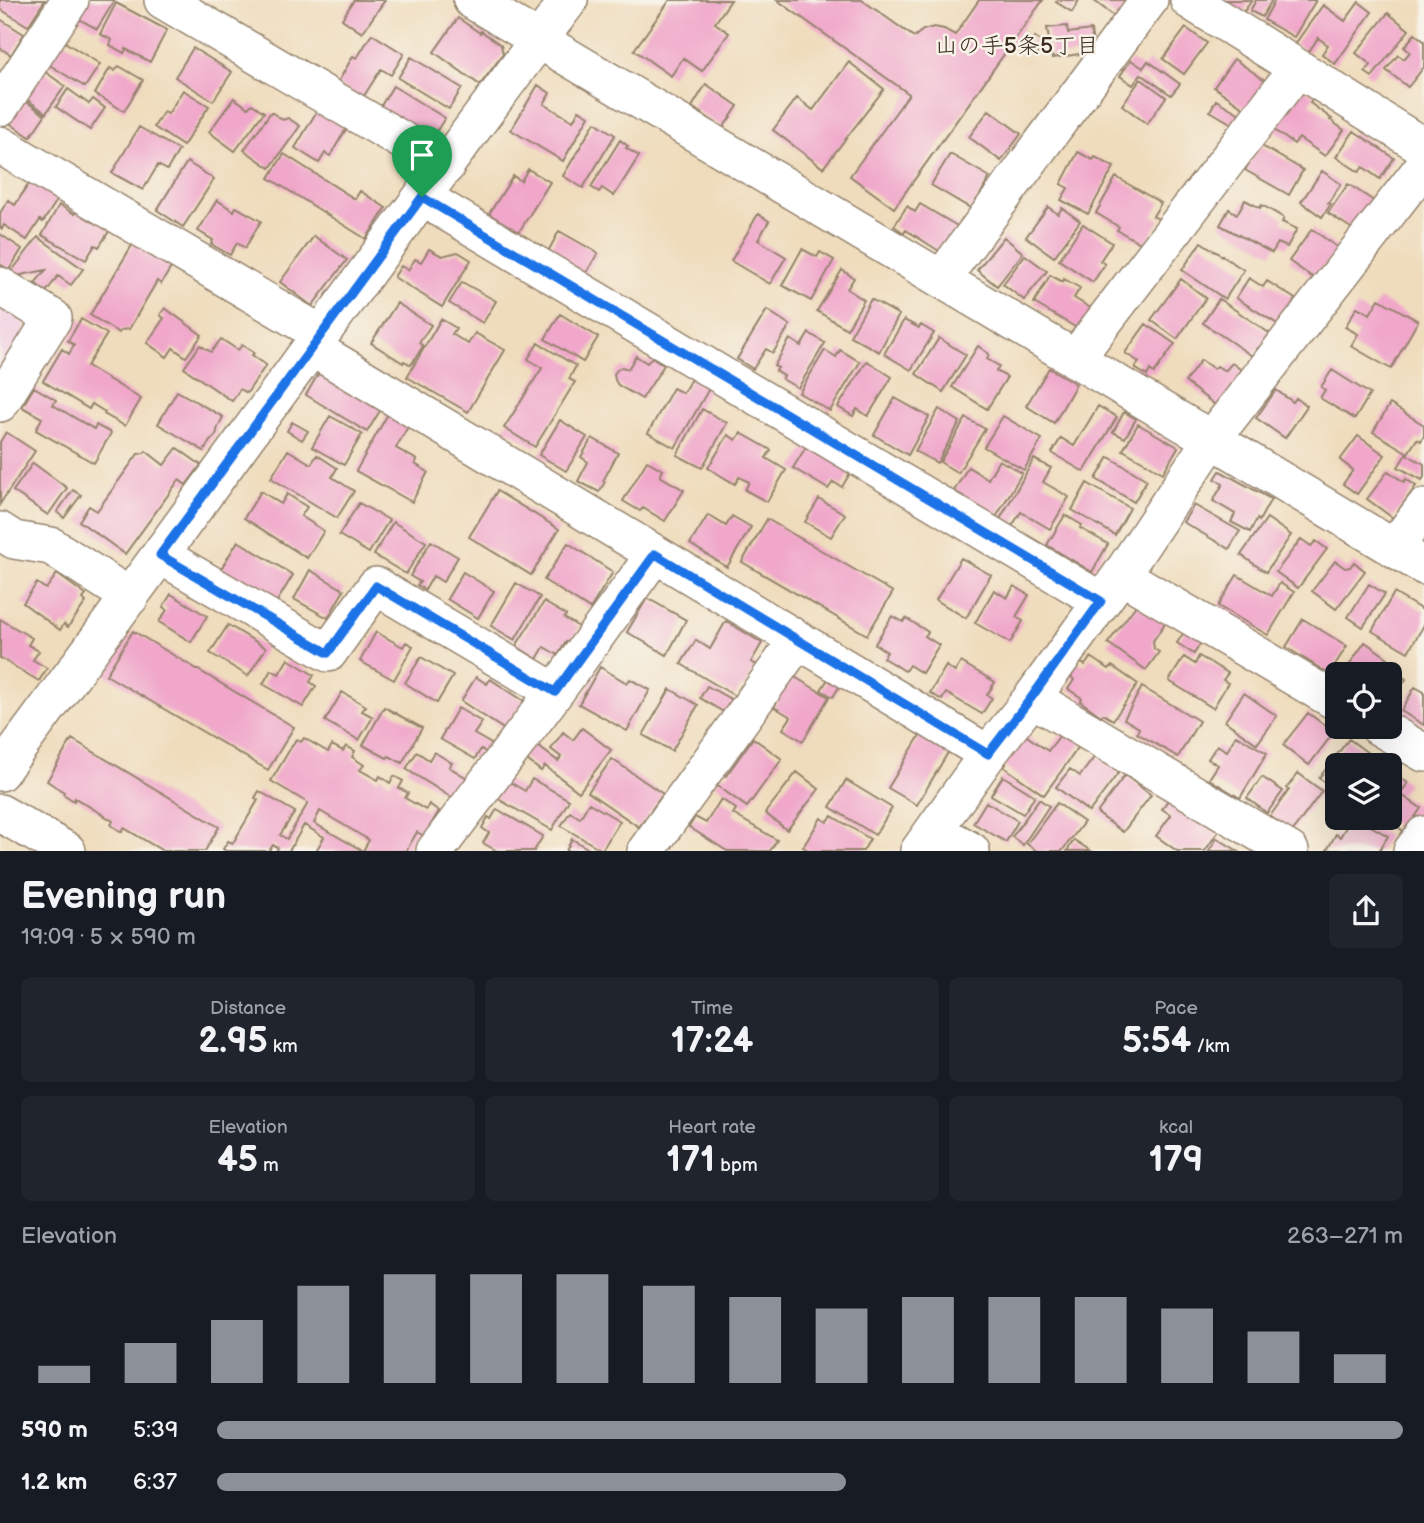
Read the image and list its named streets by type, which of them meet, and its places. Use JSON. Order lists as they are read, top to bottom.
{
  "districts": ["山の手5条5丁目"],
  "page": {
    "heading": ["Evening run", "19:09 · 5 × 590 m"],
    "stats": [
      ["Distance", "2.95 km"],
      ["Time", "17:24"],
      ["Pace", "5:54 /km"],
      ["Elevation", "45 m"],
      ["Heart rate", "171 bpm"],
      ["kcal", "179"]
    ],
    "chart": ["Elevation", "263–271 m"],
    "list": [
      {
        "name": "590 m",
        "note": "5:39"
      },
      {
        "name": "1.2 km",
        "note": "6:37"
      }
    ]
  }
}
